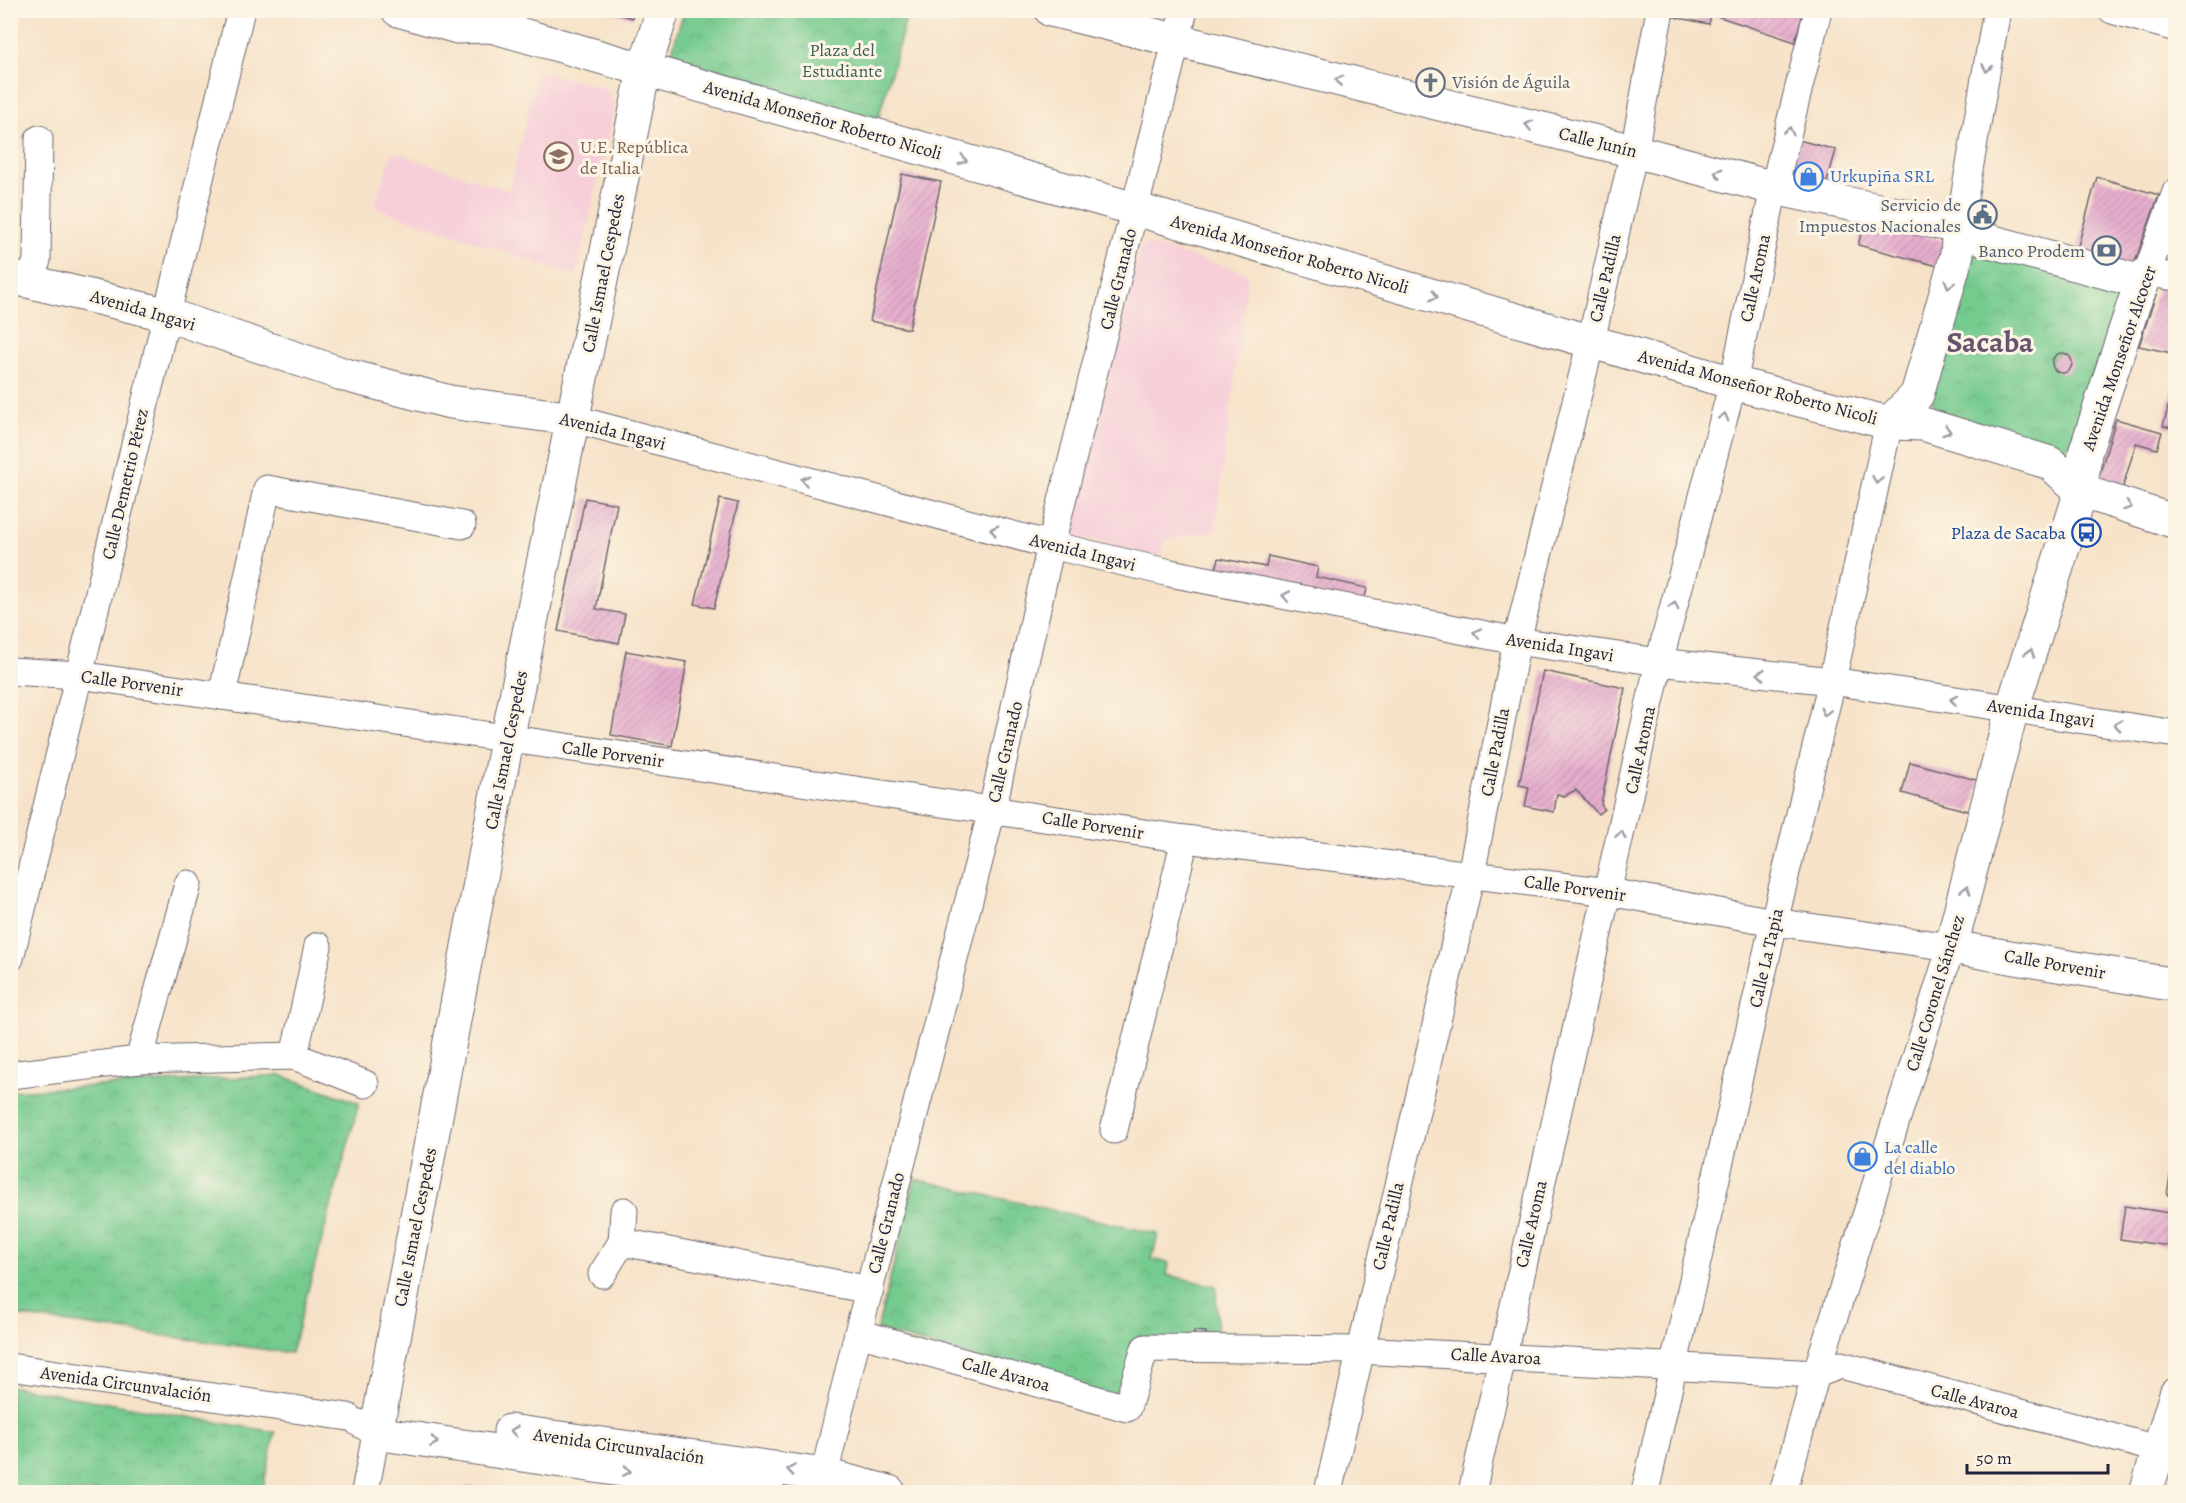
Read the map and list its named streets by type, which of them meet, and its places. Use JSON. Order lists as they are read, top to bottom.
{
  "streets": {
    "main road": [
      "Avenida Monseñor Roberto Nicoli",
      "Calle Junín",
      "Calle Ismael Cespedes",
      "Avenida Ingavi",
      "Avenida Monseñor Alcocer",
      "Calle Porvenir",
      "Calle Coronel Sánchez",
      "Avenida Circunvalación"
    ],
    "street": [
      "Calle Padilla",
      "Calle Aroma",
      "Calle Granado",
      "Calle Demetrio Pérez",
      "Calle La Tapia",
      "Calle Avaroa"
    ]
  },
  "crossings": [
    ["Avenida Monseñor Roberto Nicoli", "Calle Ismael Cespedes"],
    ["Avenida Monseñor Roberto Nicoli", "Calle Padilla"],
    ["Avenida Monseñor Roberto Nicoli", "Calle Aroma"],
    ["Avenida Monseñor Roberto Nicoli", "Calle Granado"],
    ["Avenida Monseñor Roberto Nicoli", "Avenida Monseñor Alcocer"],
    ["Avenida Monseñor Roberto Nicoli", "Calle La Tapia"],
    ["Avenida Monseñor Roberto Nicoli", "Calle Coronel Sánchez"],
    ["Calle Junín", "Calle Padilla"],
    ["Calle Junín", "Calle Aroma"],
    ["Calle Junín", "Calle Granado"],
    ["Calle Junín", "Avenida Monseñor Alcocer"],
    ["Calle Ismael Cespedes", "Avenida Ingavi"],
    ["Calle Ismael Cespedes", "Calle Porvenir"],
    ["Calle Ismael Cespedes", "Avenida Circunvalación"],
    ["Calle Padilla", "Avenida Ingavi"],
    ["Calle Padilla", "Calle Porvenir"],
    ["Calle Padilla", "Calle Avaroa"],
    ["Calle Aroma", "Avenida Ingavi"],
    ["Calle Aroma", "Calle Porvenir"],
    ["Calle Aroma", "Calle Avaroa"],
    ["Calle Granado", "Avenida Ingavi"],
    ["Calle Granado", "Calle Porvenir"],
    ["Calle Granado", "Calle Avaroa"],
    ["Calle Granado", "Avenida Circunvalación"],
    ["Avenida Ingavi", "Calle Demetrio Pérez"],
    ["Avenida Ingavi", "Calle La Tapia"],
    ["Avenida Ingavi", "Calle Coronel Sánchez"],
    ["Avenida Monseñor Alcocer", "Calle Coronel Sánchez"],
    ["Calle Demetrio Pérez", "Calle Porvenir"],
    ["Calle Porvenir", "Calle La Tapia"],
    ["Calle Porvenir", "Calle Coronel Sánchez"],
    ["Calle La Tapia", "Calle Avaroa"],
    ["Calle Coronel Sánchez", "Calle Avaroa"]
  ],
  "one_way": [
    "Avenida Monseñor Roberto Nicoli",
    "Calle Junín",
    "Calle Aroma",
    "Avenida Ingavi",
    "Calle La Tapia",
    "Calle Coronel Sánchez"
  ],
  "districts": ["Sacaba"],
  "parks": ["Plaza del Estudiante"],
  "places": {
    "church": ["Visión de Águila"],
    "school or university": ["U.E. República de Italia"],
    "shop": ["Urkupiña SRL", "La calle del diablo"],
    "public building": ["Servicio de Impuestos Nacionales"],
    "bank": ["Banco Prodem"],
    "bus stop": ["Plaza de Sacaba"]
  },
  "scale_bar": "50 m"
}
